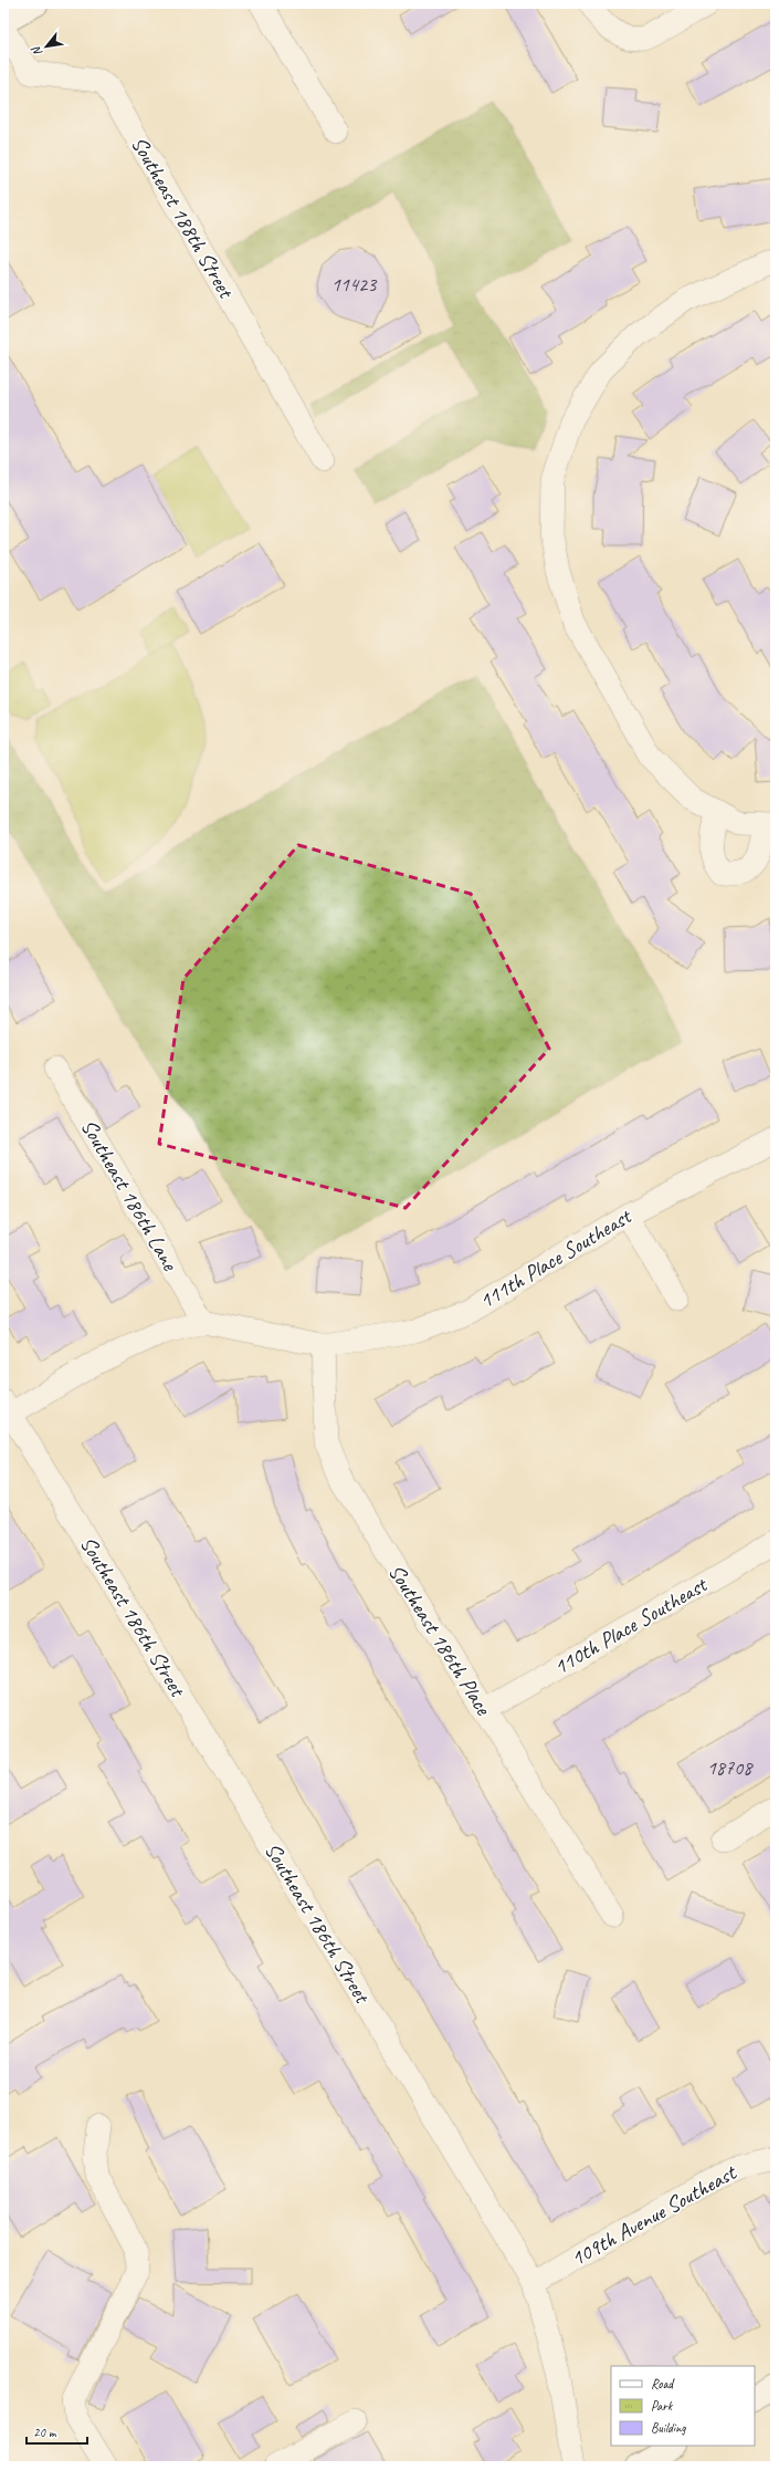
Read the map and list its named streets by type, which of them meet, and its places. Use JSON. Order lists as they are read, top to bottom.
{
  "streets": {
    "street": [
      "Southeast 188th Street",
      "Southeast 186th Lane",
      "111th Place Southeast",
      "Southeast 186th Street",
      "110th Place Southeast",
      "Southeast 186th Place",
      "109th Avenue Southeast"
    ]
  },
  "crossings": [
    ["Southeast 186th Lane", "111th Place Southeast"],
    ["111th Place Southeast", "Southeast 186th Place"],
    ["Southeast 186th Street", "109th Avenue Southeast"],
    ["110th Place Southeast", "Southeast 186th Place"]
  ],
  "house_numbers": ["11423", "18708"],
  "legend": ["Road", "Park", "Building"],
  "scale_bar": "20 m",
  "north": "bottom left"
}
